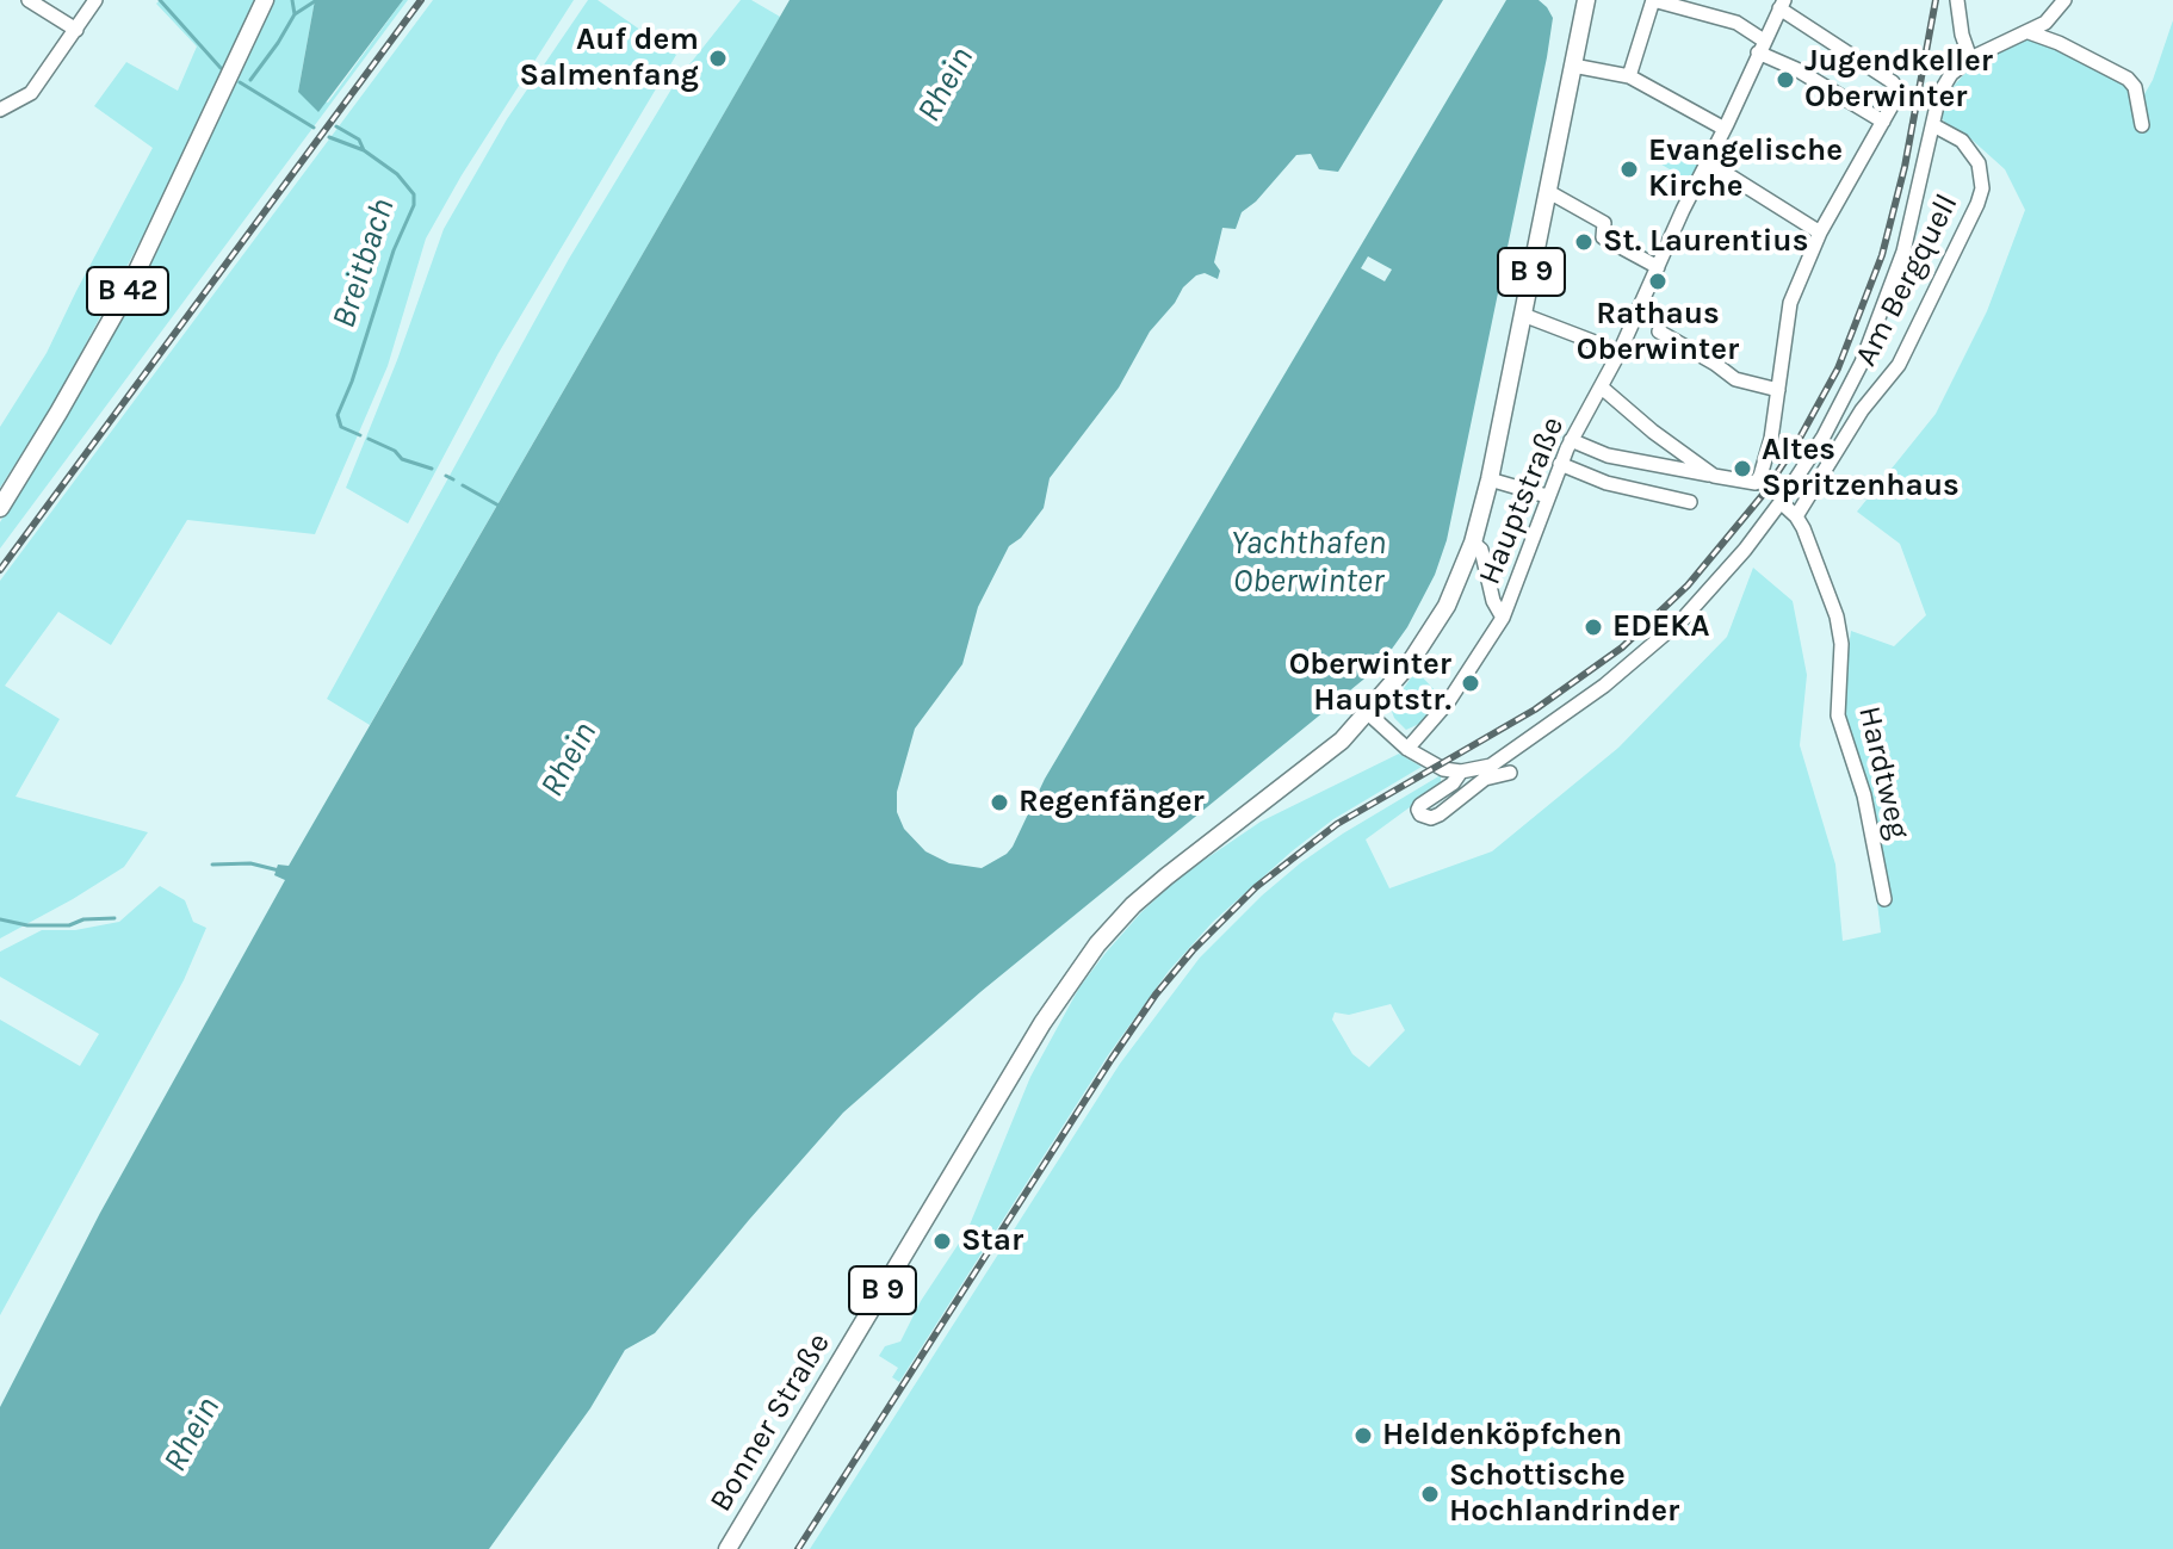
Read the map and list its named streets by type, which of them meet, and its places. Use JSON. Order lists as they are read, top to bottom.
{
  "streets": {
    "main road": ["B 9", "B 42", "Bonner Straße"],
    "street": ["Am Bergquell", "Hauptstraße", "Hardtweg"]
  },
  "crossings": [
    ["B 9", "Bonner Straße"],
    ["Am Bergquell", "Hardtweg"]
  ],
  "water": ["Rhein", "Breitbach", "Yachthafen Oberwinter"],
  "places": [
    "Auf dem Salmenfang",
    "Jugendkeller Oberwinter",
    "Evangelische Kirche",
    "St. Laurentius",
    "Rathaus Oberwinter",
    "Altes Spritzenhaus",
    "EDEKA",
    "Oberwinter Hauptstr.",
    "Regenfänger",
    "Star",
    "Heldenköpfchen",
    "Schottische Hochlandrinder"
  ]
}
